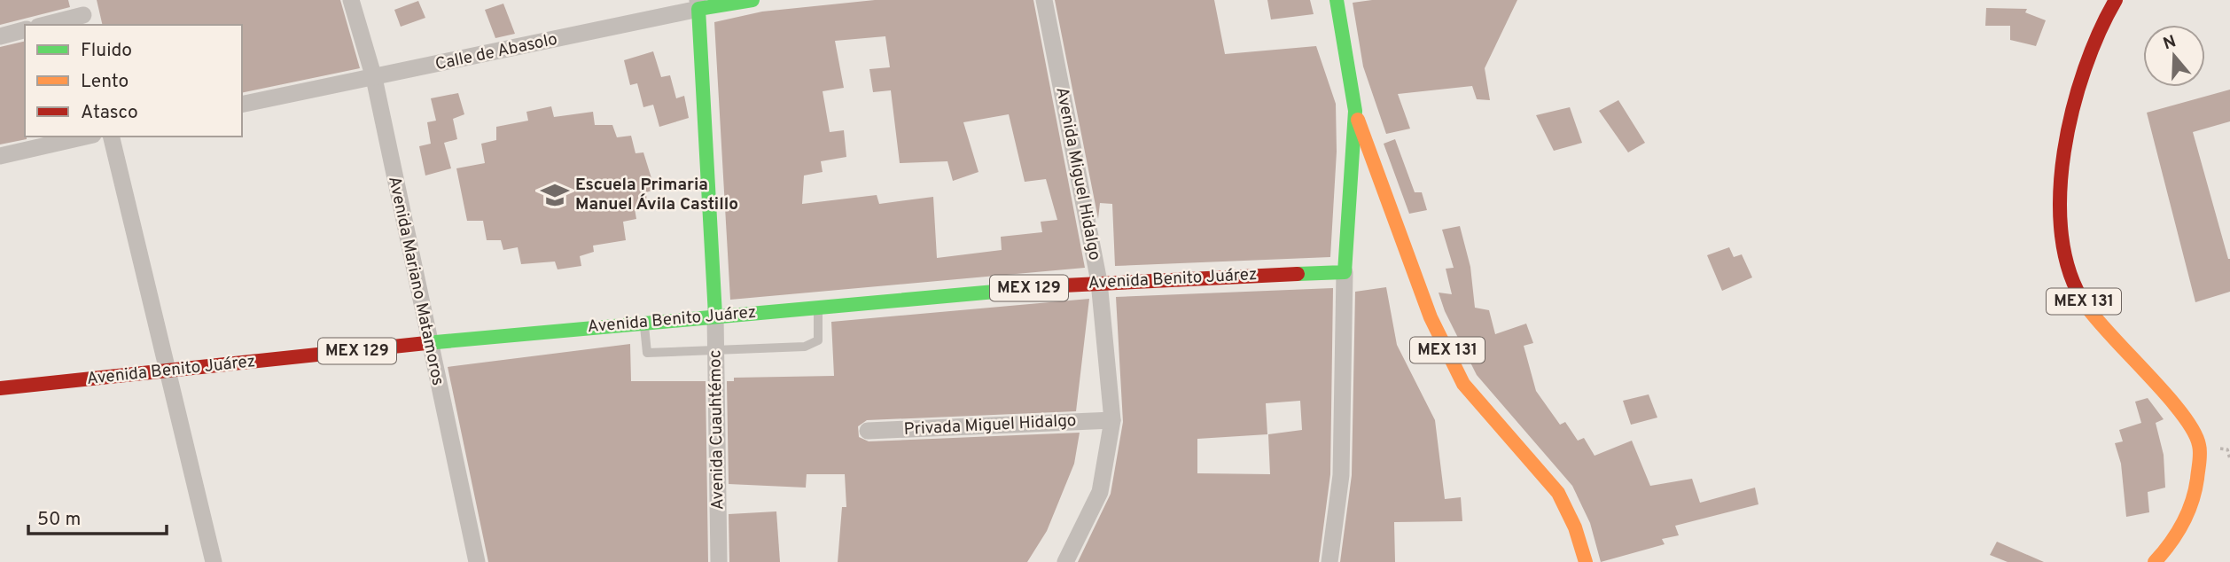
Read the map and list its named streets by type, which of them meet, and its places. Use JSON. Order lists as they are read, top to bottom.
{
  "streets": {
    "main road": [
      "Calle de Abasolo",
      "Avenida Benito Juárez",
      "MEX 129",
      "MEX 131",
      "Avenida Cuauhtémoc"
    ],
    "street": ["Avenida Miguel Hidalgo", "Avenida Mariano Matamoros", "Privada Miguel Hidalgo"]
  },
  "crossings": [
    ["Calle de Abasolo", "Avenida Mariano Matamoros"],
    ["Calle de Abasolo", "Avenida Cuauhtémoc"],
    ["Avenida Miguel Hidalgo", "Avenida Benito Juárez"],
    ["Avenida Miguel Hidalgo", "Privada Miguel Hidalgo"],
    ["Avenida Benito Juárez", "Avenida Mariano Matamoros"],
    ["Avenida Benito Juárez", "Avenida Cuauhtémoc"]
  ],
  "places": {
    "school or university": ["Escuela Primaria Manuel Ávila Castillo"]
  },
  "legend": ["Fluido", "Lento", "Atasco"],
  "scale_bar": "50 m",
  "north": "top"
}
